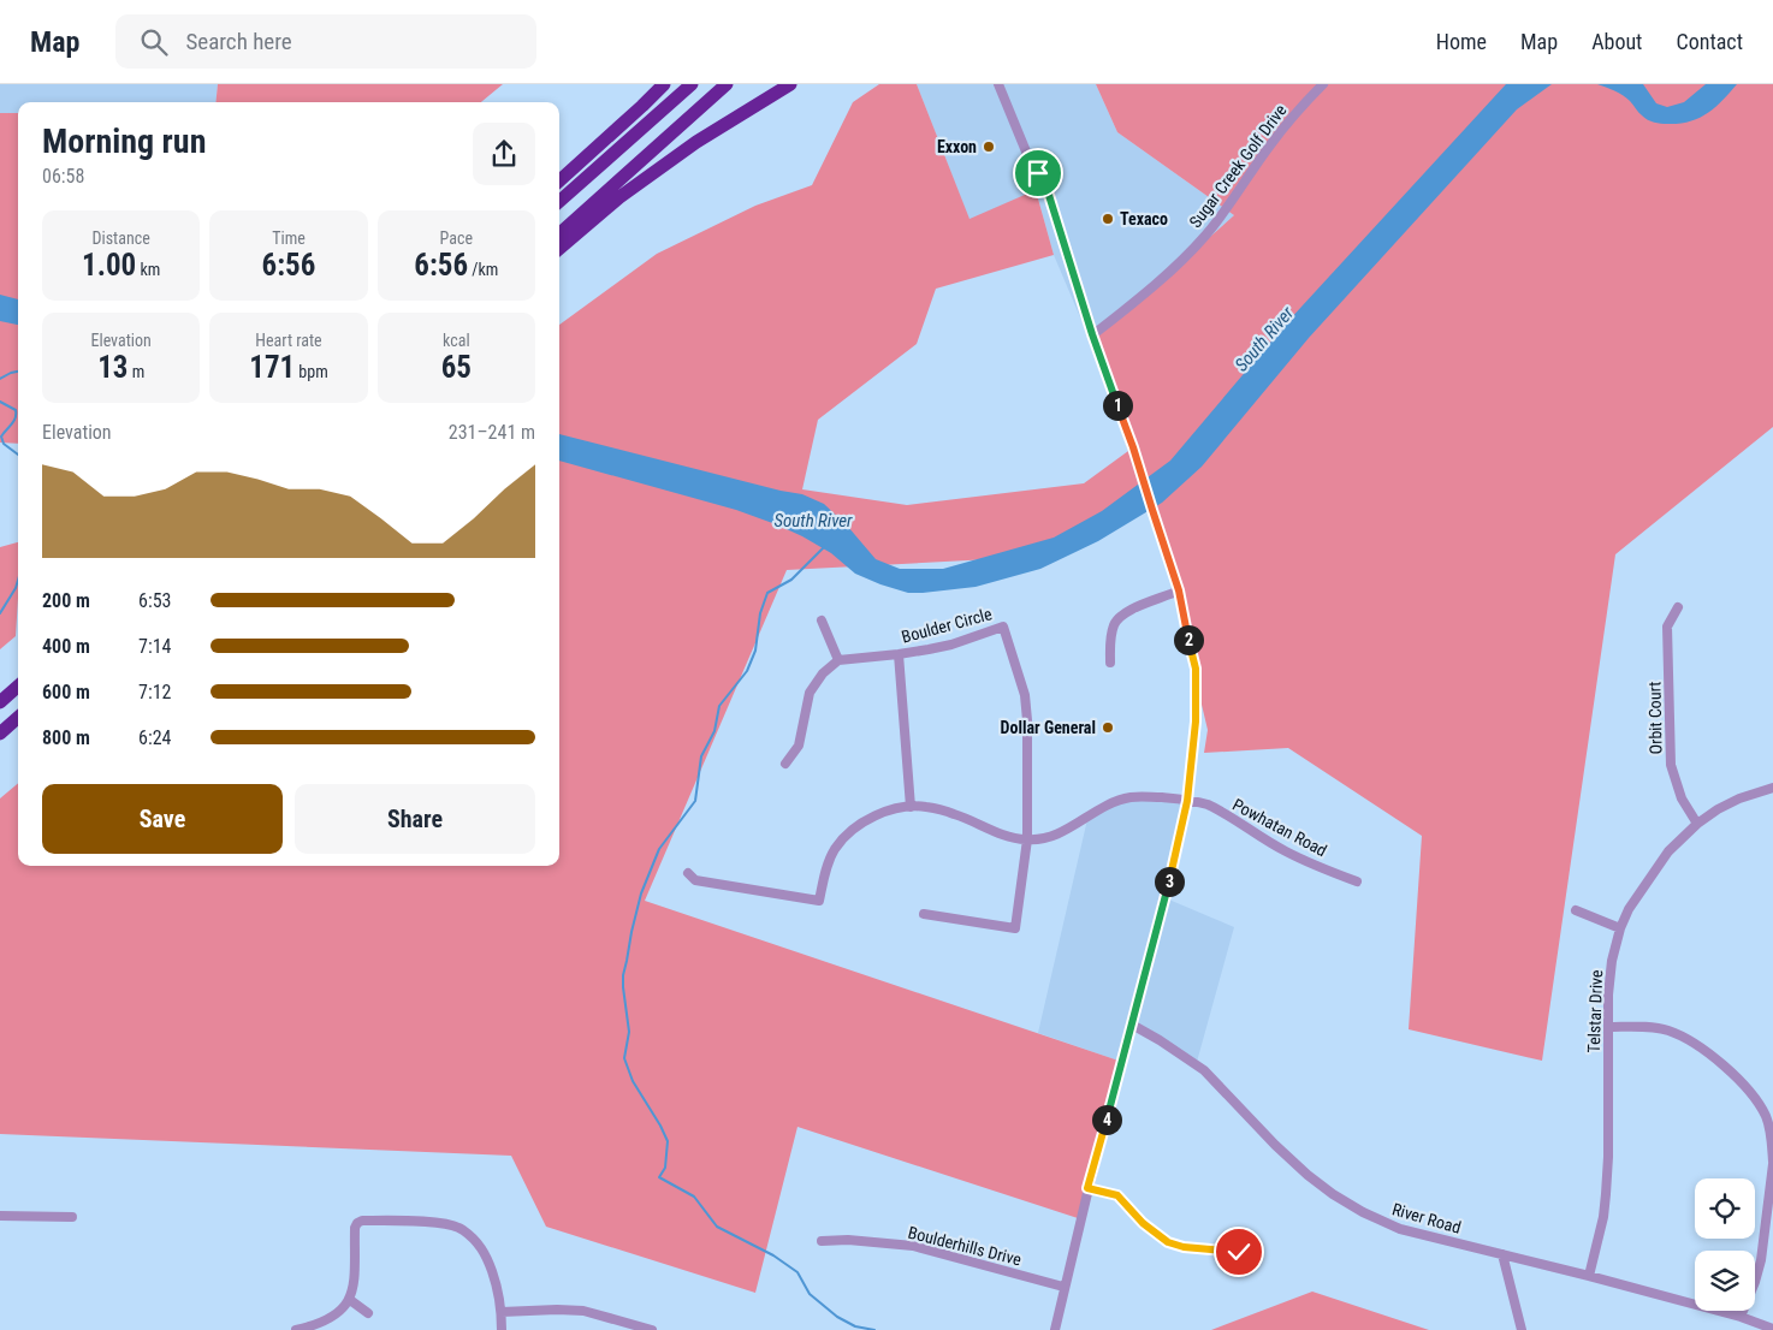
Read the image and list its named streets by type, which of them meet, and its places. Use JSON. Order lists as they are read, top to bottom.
{
  "streets": {
    "street": [
      "Sugar Creek Golf Drive",
      "Boulder Circle",
      "Orbit Court",
      "Powhatan Road",
      "Telstar Drive",
      "River Road",
      "Boulderhills Drive"
    ]
  },
  "crossings": [
    ["Boulder Circle", "Powhatan Road"],
    ["Orbit Court", "Telstar Drive"],
    ["Telstar Drive", "River Road"]
  ],
  "water": ["South River"],
  "places": ["Exxon", "Texaco", "Dollar General"],
  "page": {
    "header": "Map",
    "search": "Search here",
    "nav": [
      "Home",
      "Map",
      "About",
      "Contact"
    ],
    "heading": ["Morning run", "06:58"],
    "stats": [
      ["Distance", "1.00 km"],
      ["Time", "6:56"],
      ["Pace", "6:56 /km"],
      ["Elevation", "13 m"],
      ["Heart rate", "171 bpm"],
      ["kcal", "65"]
    ],
    "pins": [
      "1",
      "2",
      "3",
      "4"
    ],
    "chart": ["Elevation", "231–241 m"],
    "list": [
      {
        "name": "200 m",
        "note": "6:53"
      },
      {
        "name": "400 m",
        "note": "7:14"
      },
      {
        "name": "600 m",
        "note": "7:12"
      },
      {
        "name": "800 m",
        "note": "6:24"
      }
    ],
    "buttons": ["Save", "Share"]
  }
}
